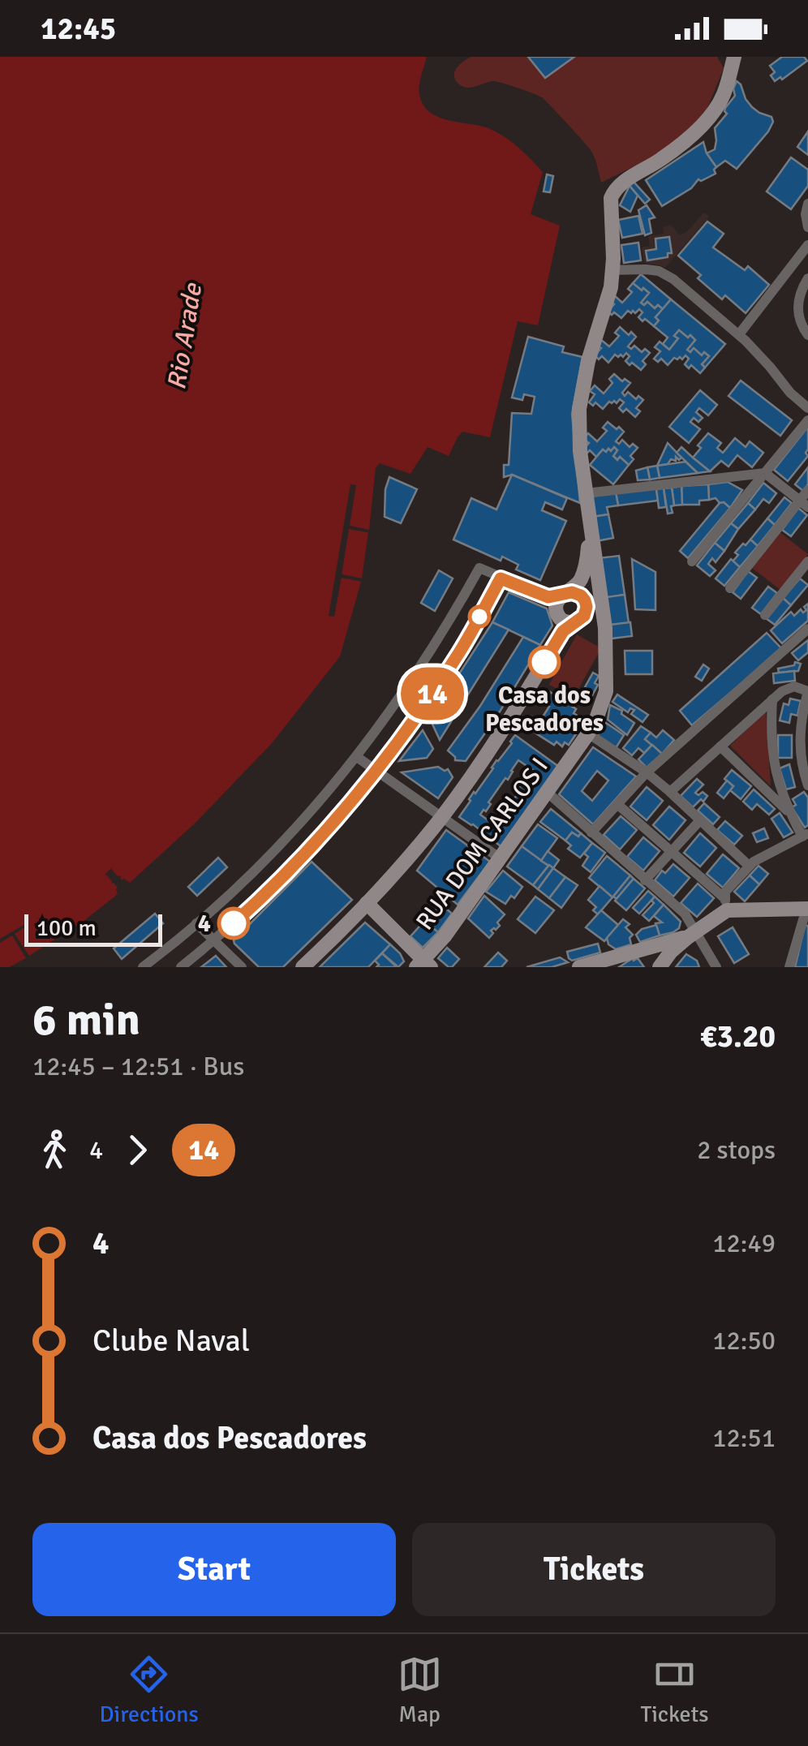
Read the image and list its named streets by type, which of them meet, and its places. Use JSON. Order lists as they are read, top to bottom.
{
  "streets": {
    "street": ["RUA DOM CARLOS I"]
  },
  "water": ["Rio Arade"],
  "places": ["Casa dos Pescadores", "4"],
  "lines": ["bus line 14"],
  "scale_bar": "100 m",
  "page": {
    "status": "12:45",
    "on_map": "14",
    "scale": "100 m",
    "heading": ["6 min", "12:45 – 12:51 · Bus", "€3.20"],
    "legs": ["4", "14", "2 stops"],
    "list": [
      {
        "name": "4",
        "value": "12:49"
      },
      {
        "name": "Clube Naval",
        "value": "12:50"
      },
      {
        "name": "Casa dos Pescadores",
        "value": "12:51"
      }
    ],
    "buttons": ["Start", "Tickets"],
    "tabs": ["Directions", "Map", "Tickets"]
  }
}
